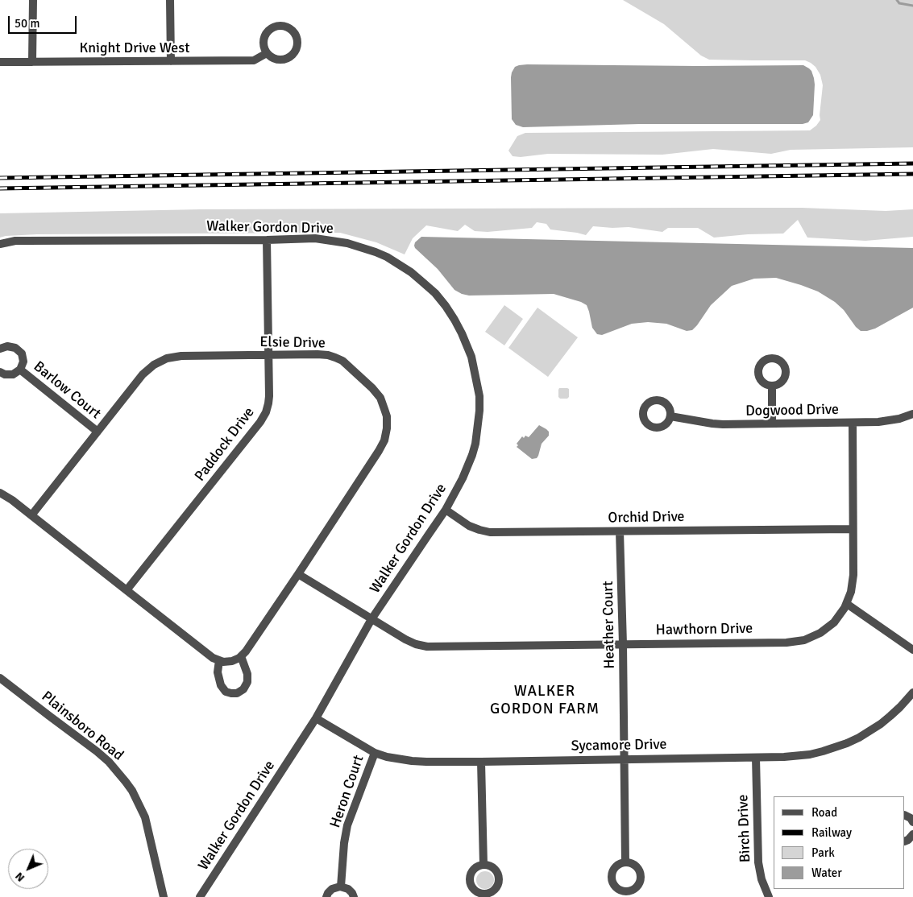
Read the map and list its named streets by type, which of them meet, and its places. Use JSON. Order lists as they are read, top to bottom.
{
  "streets": {
    "street": [
      "Knight Drive West",
      "Walker Gordon Drive",
      "Elsie Drive",
      "Barlow Court",
      "Dogwood Drive",
      "Paddock Drive",
      "Orchid Drive",
      "Heather Court",
      "Hawthorn Drive",
      "Plainsboro Road",
      "Sycamore Drive",
      "Heron Court",
      "Birch Drive"
    ]
  },
  "crossings": [
    ["Walker Gordon Drive", "Paddock Drive"],
    ["Walker Gordon Drive", "Orchid Drive"],
    ["Walker Gordon Drive", "Hawthorn Drive"],
    ["Walker Gordon Drive", "Sycamore Drive"],
    ["Elsie Drive", "Barlow Court"],
    ["Elsie Drive", "Paddock Drive"],
    ["Elsie Drive", "Hawthorn Drive"],
    ["Dogwood Drive", "Hawthorn Drive"],
    ["Orchid Drive", "Heather Court"],
    ["Orchid Drive", "Hawthorn Drive"],
    ["Heather Court", "Hawthorn Drive"],
    ["Heather Court", "Sycamore Drive"],
    ["Sycamore Drive", "Heron Court"],
    ["Sycamore Drive", "Birch Drive"]
  ],
  "districts": ["WALKER GORDON FARM"],
  "legend": [
    "Road",
    "Railway",
    "Park",
    "Water"
  ],
  "scale_bar": "50 m",
  "north": "bottom left"
}
